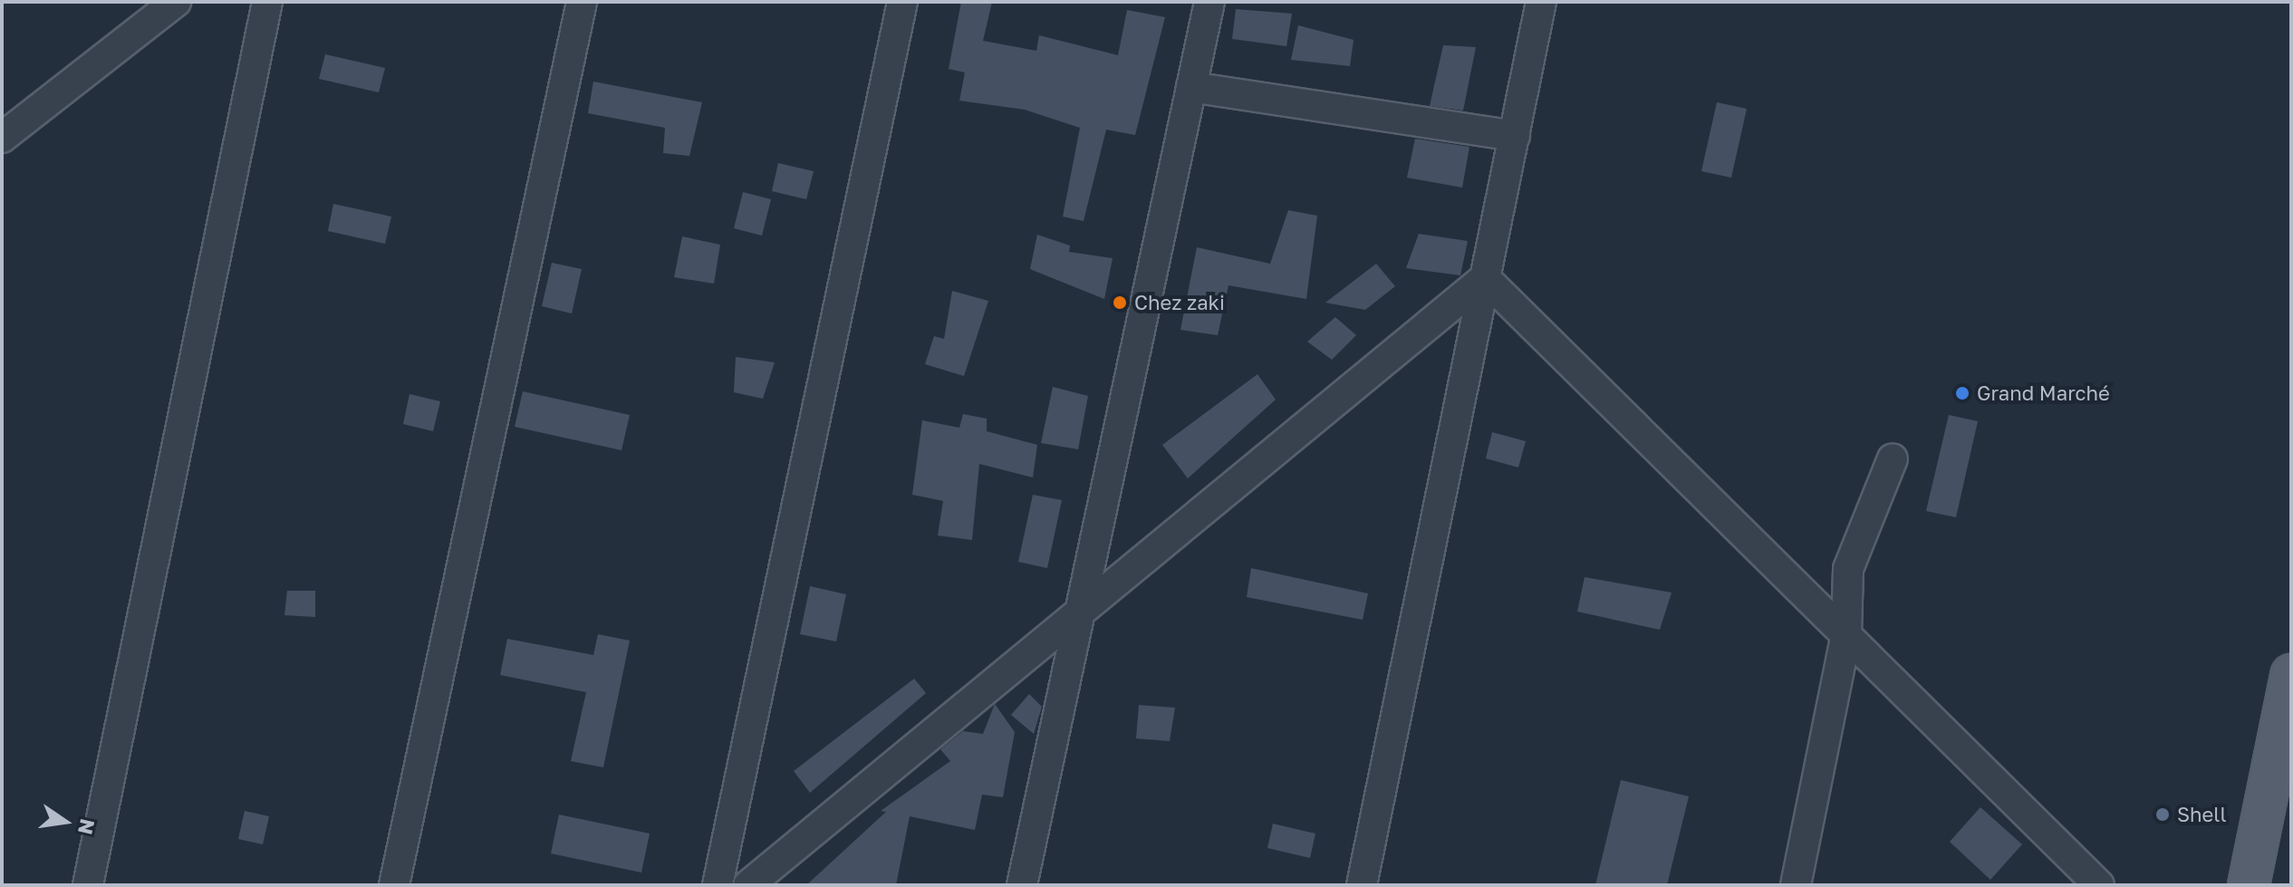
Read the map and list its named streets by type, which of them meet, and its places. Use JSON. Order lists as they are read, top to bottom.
{
  "places": ["Chez zaki", "Grand Marché", "Shell"],
  "north": "right"
}
